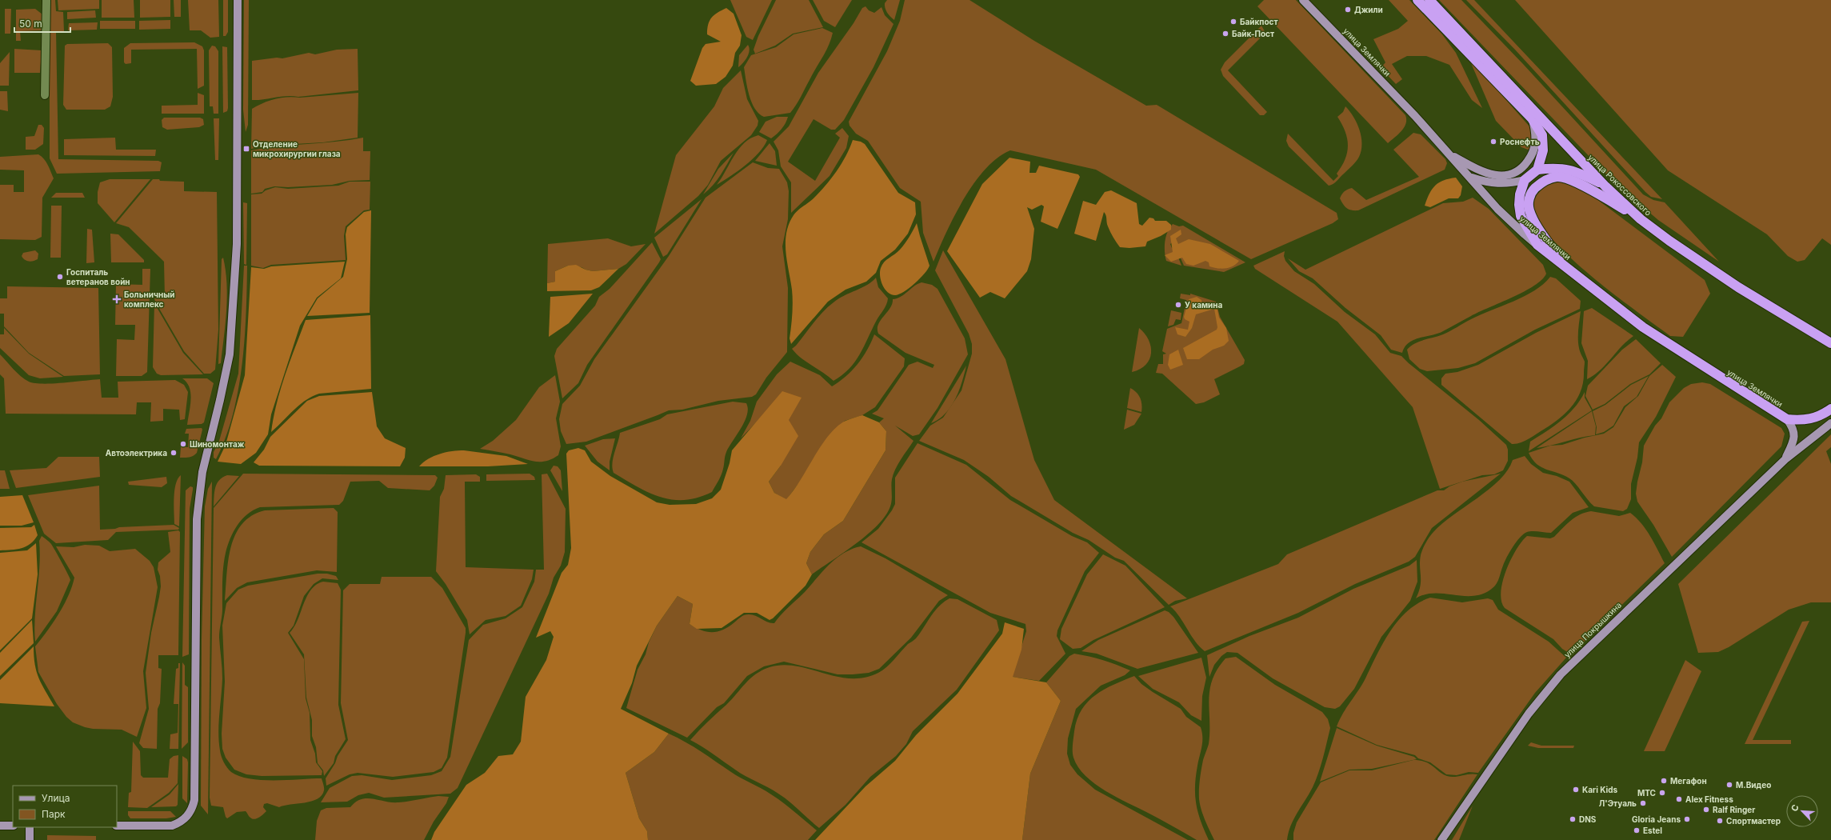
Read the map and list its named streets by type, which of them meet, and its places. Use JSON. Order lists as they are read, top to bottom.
{
  "streets": {
    "highway": ["улица Землячки", "улица Рокоссовского"],
    "main road": ["улица Покрышкина"]
  },
  "places": {
    "other": [
      "Джили",
      "Байкпост",
      "Байк-Пост",
      "Роснефть",
      "Госпиталь ветеранов войн",
      "У камина",
      "Шиномонтаж",
      "Автоэлектрика",
      "Мегафон",
      "М.Видео",
      "Kari Kids",
      "МТС",
      "Alex Fitness",
      "Л'Этуаль",
      "Ralf Ringer",
      "DNS",
      "Gloria Jeans",
      "Спортмастер",
      "Estel"
    ],
    "transit": ["Отделение микрохирургии глаза"],
    "health": ["Больничный комплекс"]
  },
  "legend": ["Улица", "Парк"],
  "scale_bar": "50 m",
  "north": "top left"
}
